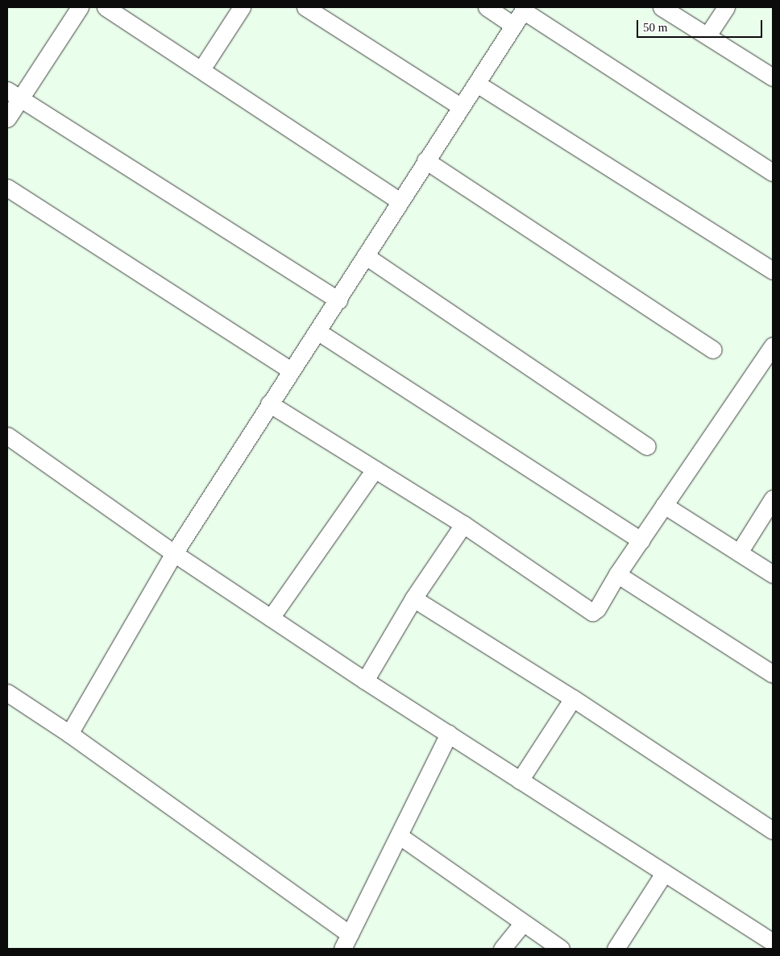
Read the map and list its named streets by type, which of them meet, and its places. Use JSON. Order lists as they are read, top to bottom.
{
  "scale_bar": "50 m"
}
